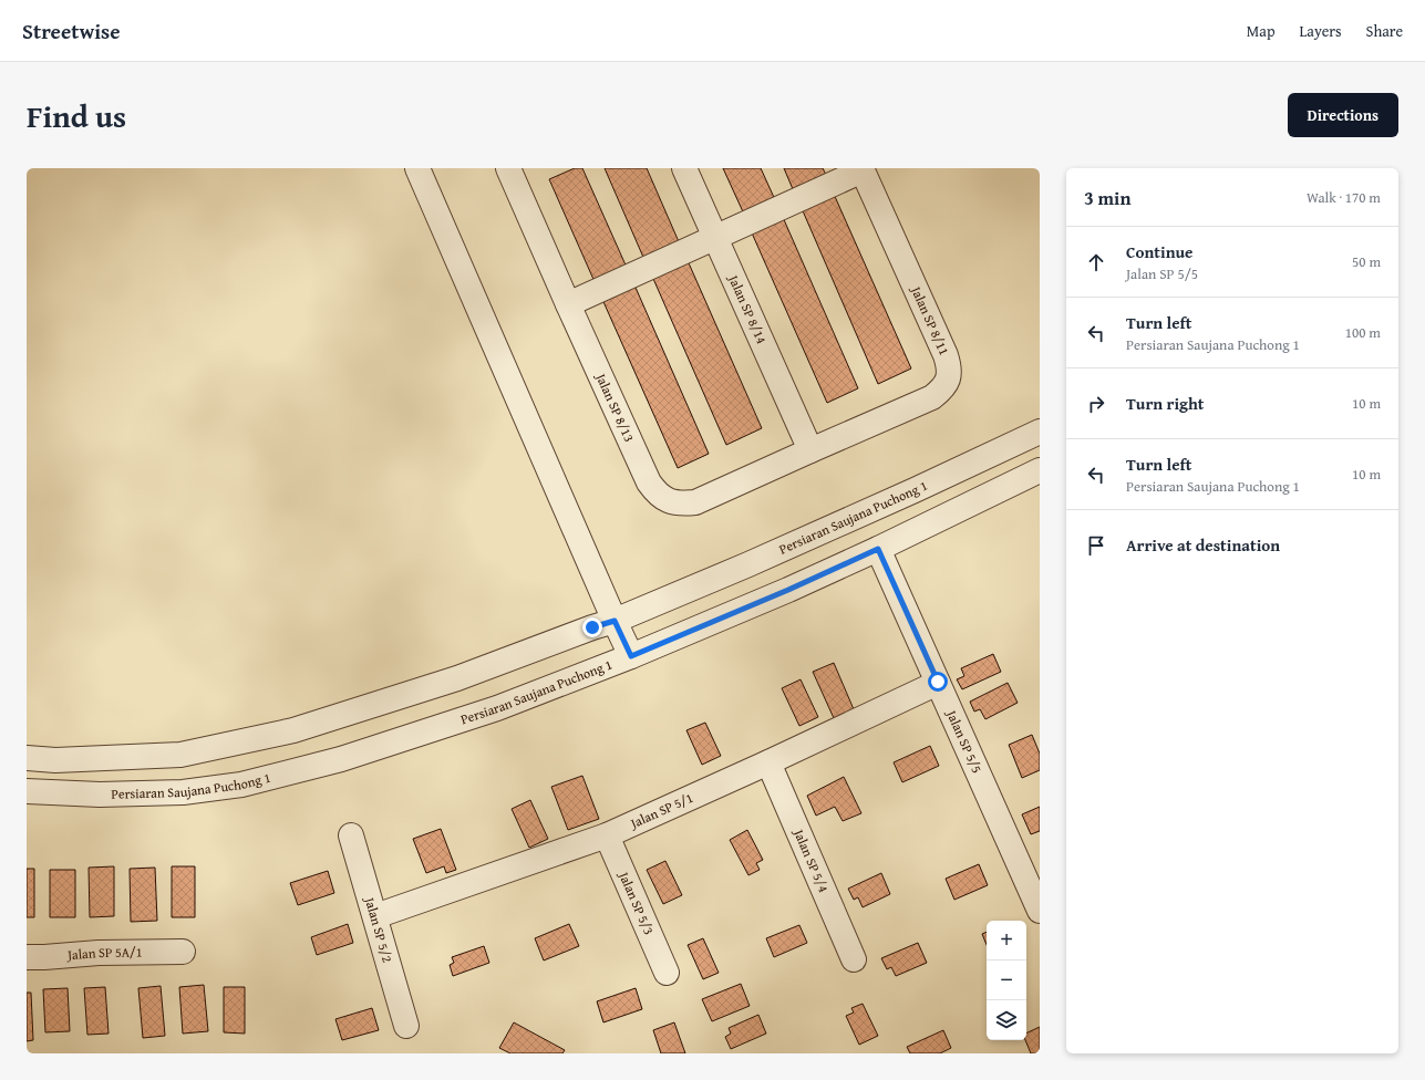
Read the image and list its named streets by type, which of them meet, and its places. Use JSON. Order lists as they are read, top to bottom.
{
  "streets": {
    "street": [
      "Jalan SP 8/14",
      "Jalan SP 8/11",
      "Jalan SP 8/13",
      "Persiaran Saujana Puchong 1",
      "Jalan SP 5/5",
      "Jalan SP 5/1",
      "Jalan SP 5/4",
      "Jalan SP 5/3",
      "Jalan SP 5/2",
      "Jalan SP 5A/1"
    ]
  },
  "crossings": [
    ["Jalan SP 8/14", "Jalan SP 8/11"],
    ["Jalan SP 8/14", "Jalan SP 8/13"],
    ["Jalan SP 8/11", "Jalan SP 8/13"],
    ["Persiaran Saujana Puchong 1", "Jalan SP 5/5"],
    ["Jalan SP 5/5", "Jalan SP 5/1"],
    ["Jalan SP 5/1", "Jalan SP 5/4"],
    ["Jalan SP 5/1", "Jalan SP 5/3"],
    ["Jalan SP 5/1", "Jalan SP 5/2"]
  ],
  "page": {
    "header": "Streetwise",
    "nav": ["Map", "Layers", "Share"],
    "title": "Find us",
    "buttons": "Directions",
    "heading": ["3 min", "Walk · 170 m"],
    "list": [
      ["Continue", "Jalan SP 5/5", "50 m"],
      ["Turn left", "Persiaran Saujana Puchong 1", "100 m"],
      ["Turn right", "10 m"],
      ["Turn left", "Persiaran Saujana Puchong 1", "10 m"],
      "Arrive at destination"
    ],
    "map_buttons": ["+", "−"]
  }
}
